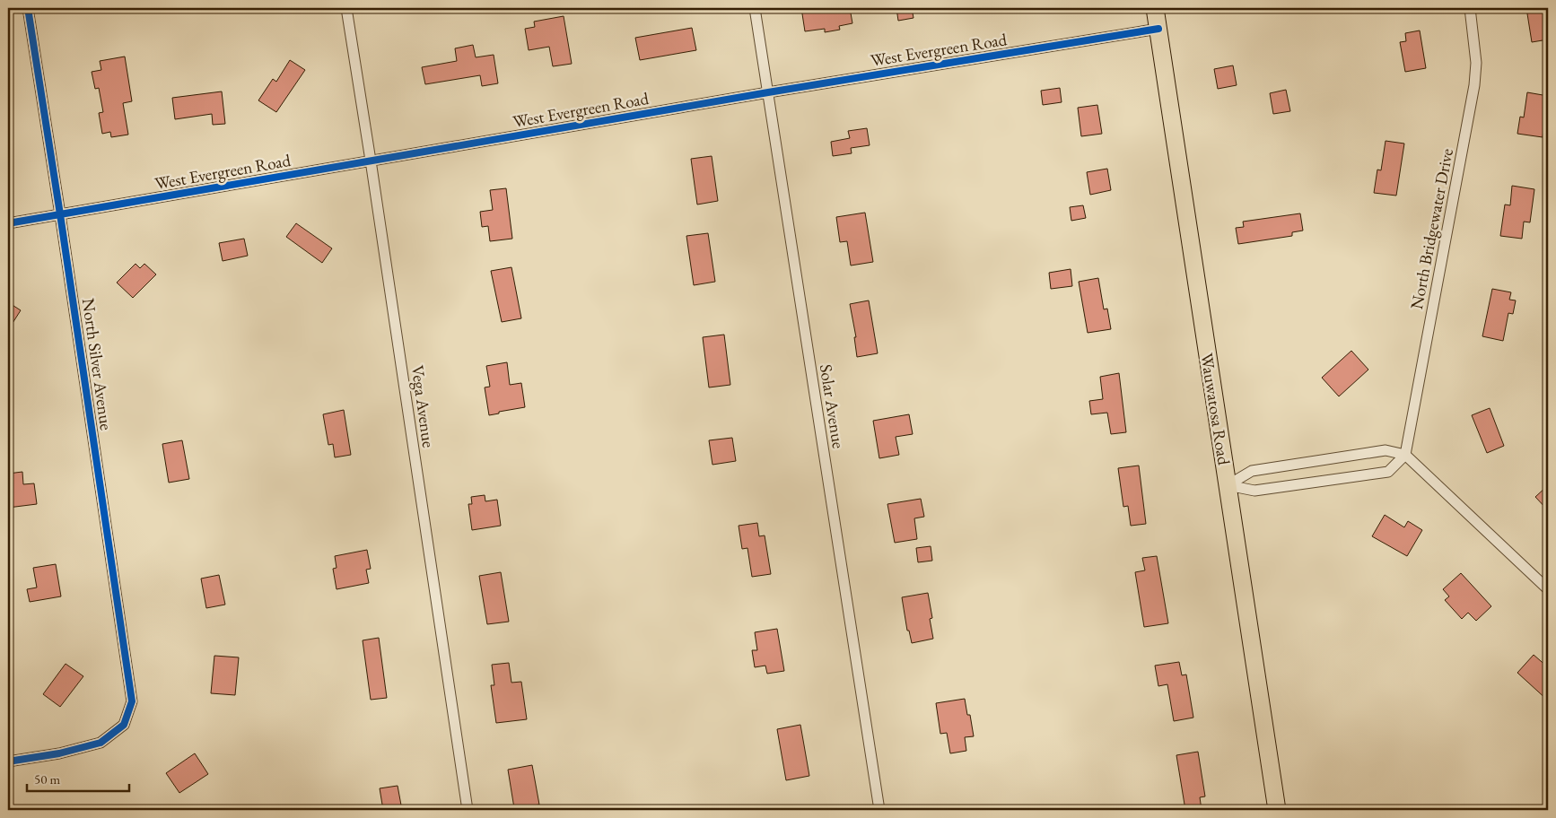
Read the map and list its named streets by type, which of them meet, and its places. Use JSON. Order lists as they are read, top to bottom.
{
  "streets": {
    "main road": ["Wauwatosa Road"],
    "street": [
      "West Evergreen Road",
      "North Bridgewater Drive",
      "North Silver Avenue",
      "Vega Avenue",
      "Solar Avenue"
    ]
  },
  "crossings": [
    ["West Evergreen Road", "North Silver Avenue"],
    ["West Evergreen Road", "Vega Avenue"],
    ["West Evergreen Road", "Solar Avenue"],
    ["West Evergreen Road", "Wauwatosa Road"]
  ],
  "scale_bar": "50 m"
}
